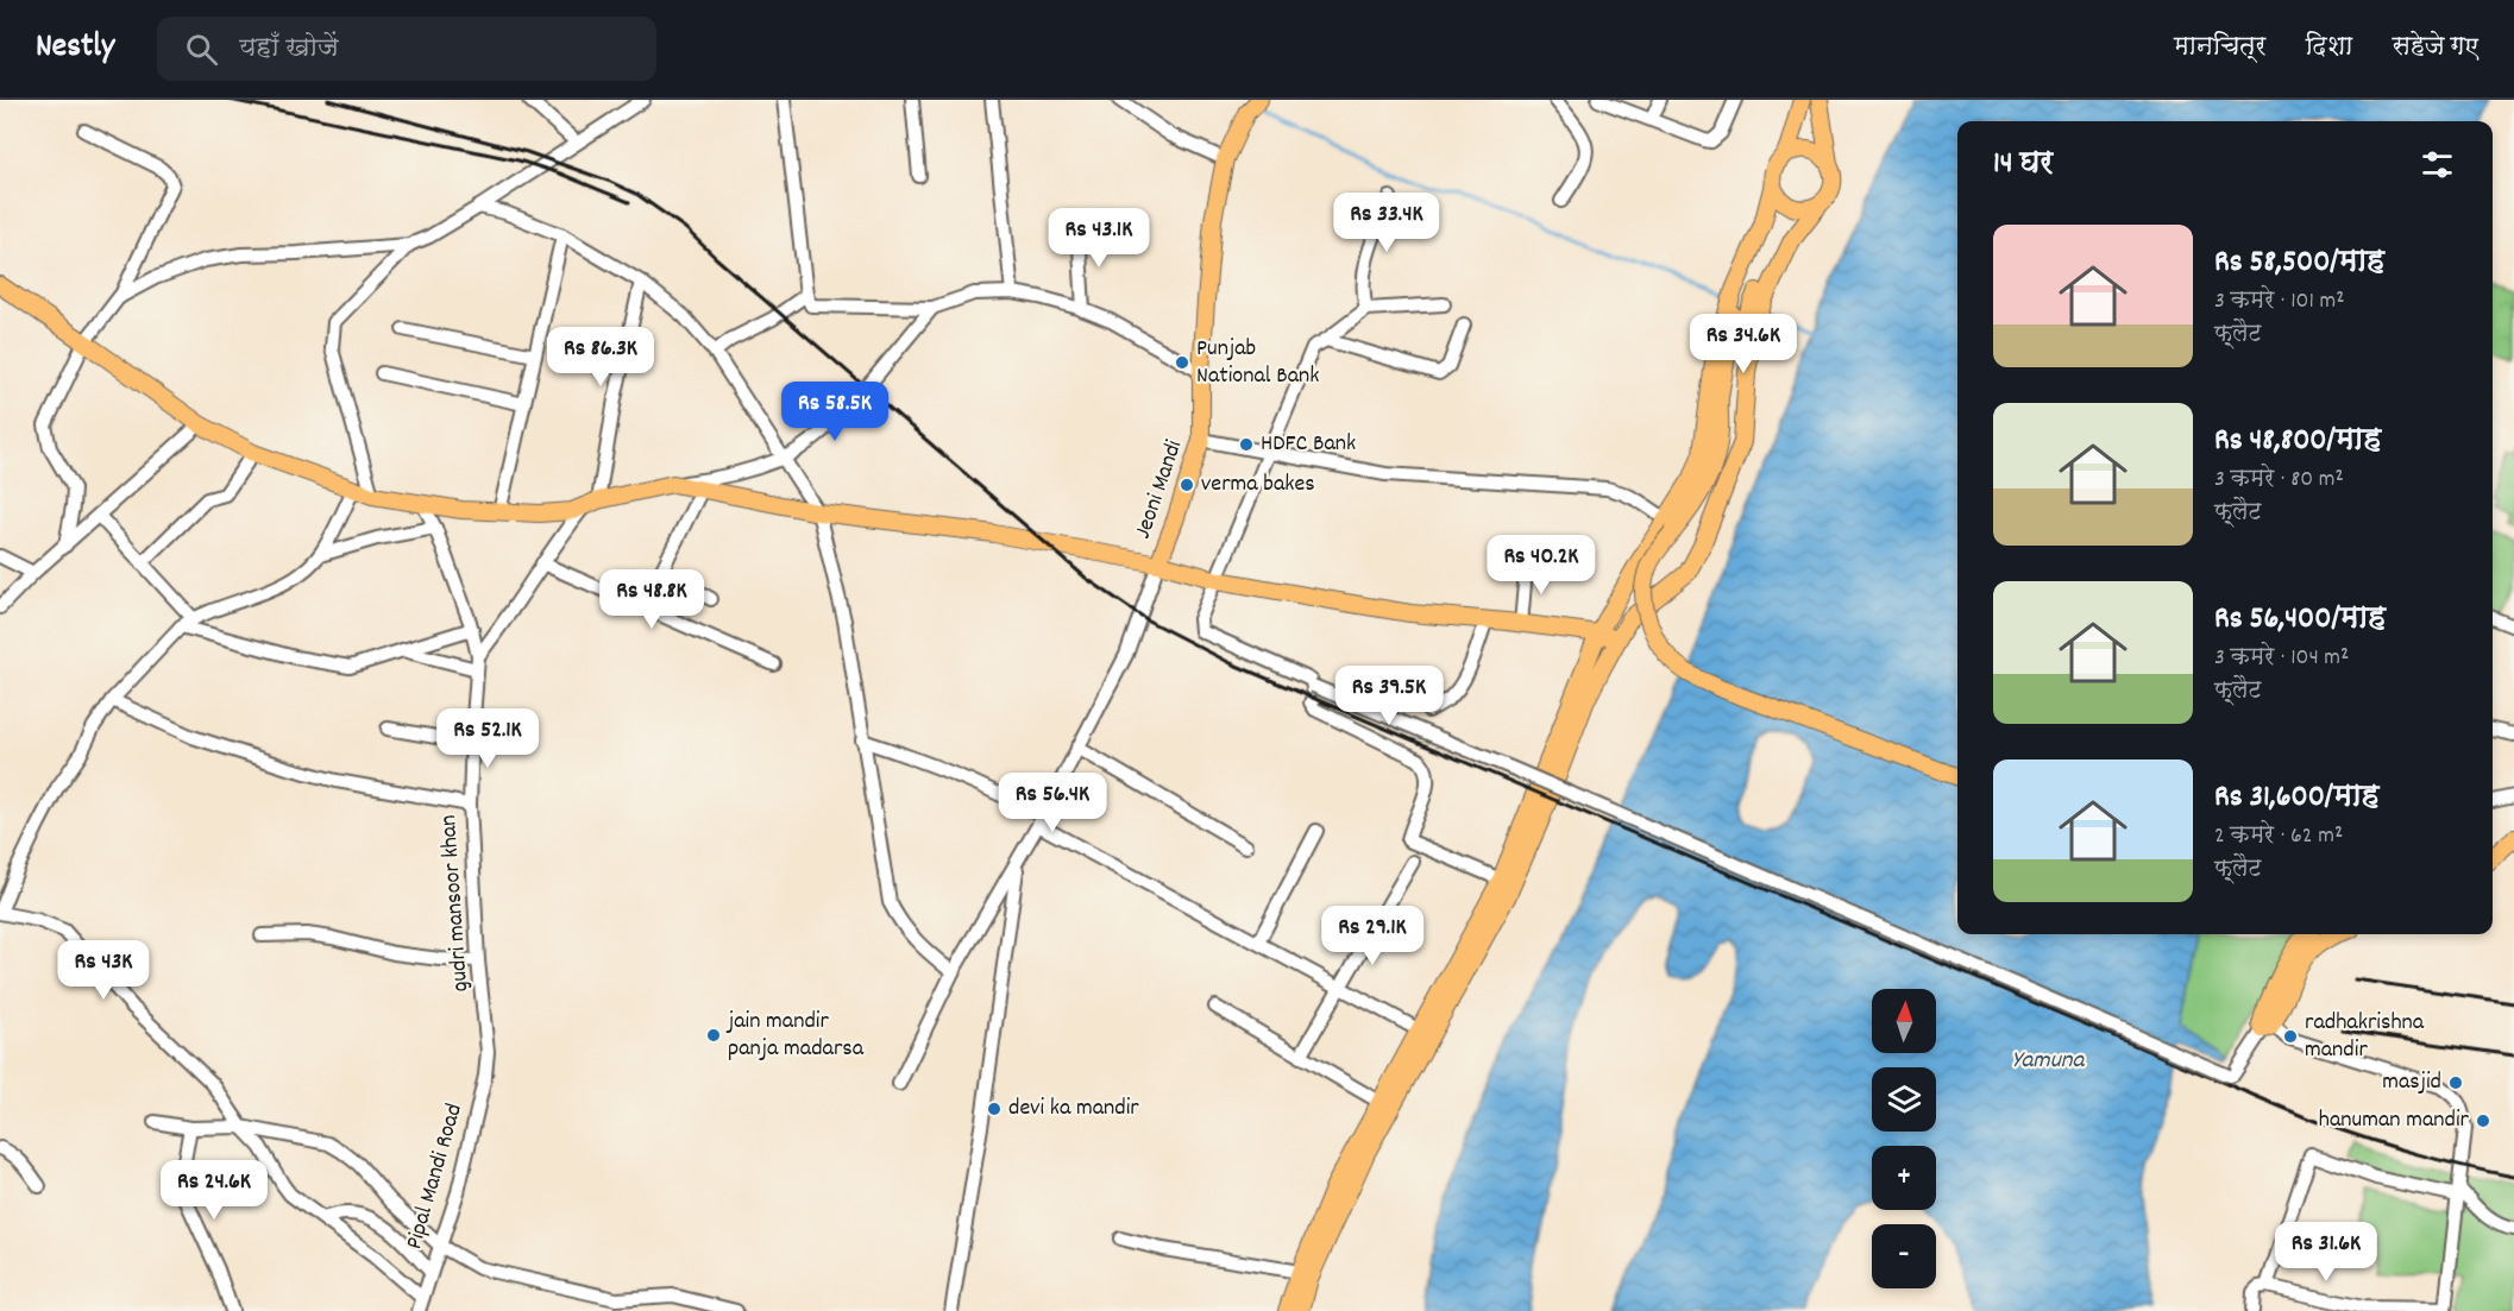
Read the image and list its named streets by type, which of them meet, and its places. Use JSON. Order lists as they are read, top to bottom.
{
  "streets": {
    "main road": ["Jeoni Mandi"],
    "street": ["gudri mansoor khan", "Pipal Mandi Road"]
  },
  "crossings": [
    ["gudri mansoor khan", "Pipal Mandi Road"]
  ],
  "water": ["Yamuna"],
  "places": [
    "Punjab National Bank",
    "HDFC Bank",
    "verma bakes",
    "jain mandir panja madarsa",
    "radhakrishna mandir",
    "masjid",
    "devi ka mandir",
    "hanuman mandir"
  ],
  "north": "top",
  "page": {
    "header": "Nestly",
    "search": "यहाँ खोजें",
    "nav": ["मानचित्र", "दिशा", "सहेजे गए"],
    "heading": "14 घर",
    "price": [
      "Rs 33.4K",
      "Rs 43.1K",
      "Rs 34.6K",
      "Rs 86.3K",
      "Rs 58.5K",
      "Rs 40.2K",
      "Rs 48.8K",
      "Rs 39.5K",
      "Rs 52.1K",
      "Rs 56.4K",
      "Rs 29.1K",
      "Rs 43K",
      "Rs 24.6K",
      "Rs 31.6K"
    ],
    "list": [
      {
        "name": "Rs 58,500/माह",
        "note": "3 कमरे · 101 m² · फ़्लैट"
      },
      {
        "name": "Rs 48,800/माह",
        "note": "3 कमरे · 80 m² · फ़्लैट"
      },
      {
        "name": "Rs 56,400/माह",
        "note": "3 कमरे · 104 m² · फ़्लैट"
      },
      {
        "name": "Rs 31,600/माह",
        "note": "2 कमरे · 62 m² · फ़्लैट"
      }
    ],
    "map_buttons": ["+", "−"]
  }
}
